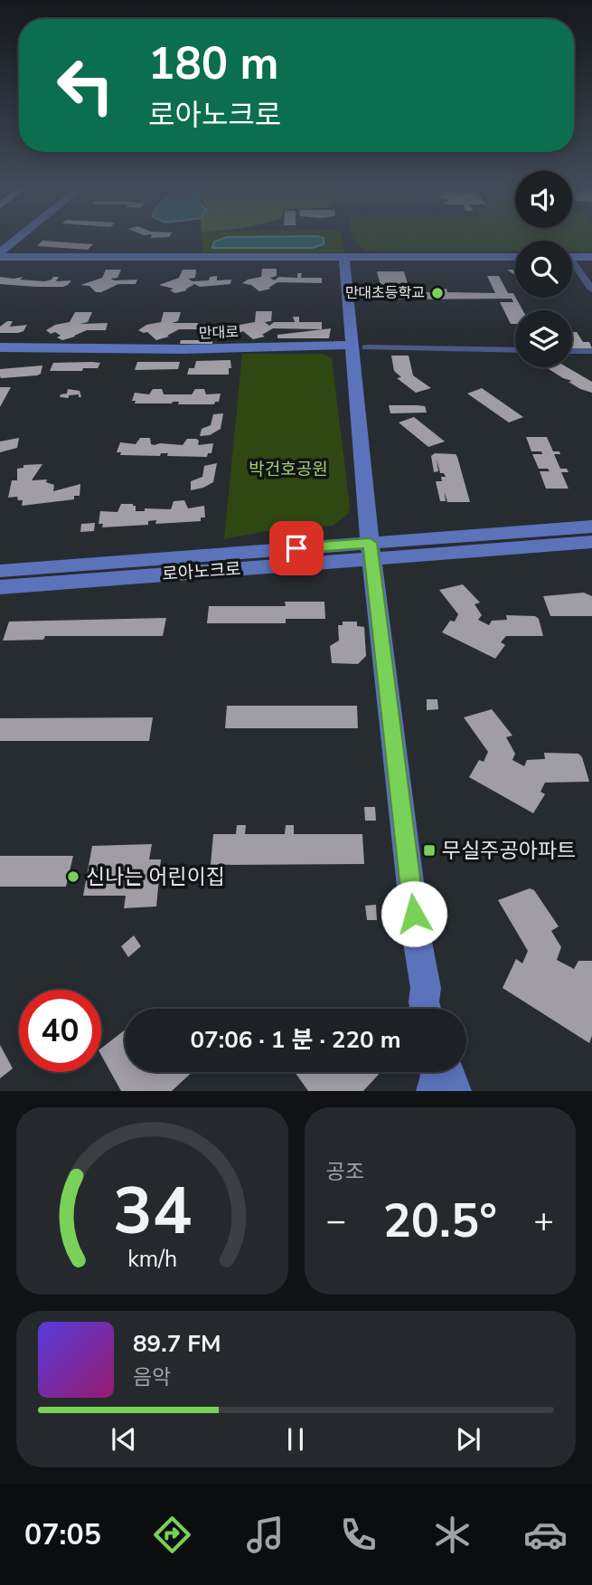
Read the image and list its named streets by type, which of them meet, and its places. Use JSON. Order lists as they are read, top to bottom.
{
  "streets": {
    "street": ["만대로", "로아노크로"]
  },
  "parks": ["박건호공원"],
  "places": {
    "other": ["만대초등학교", "신나는 어린이집"],
    "transit": ["무실주공아파트"]
  },
  "page": {
    "turn": ["180 m", "로아노크로"],
    "limit": "40",
    "trip": "07:06 · 1 분 · 220 m",
    "tile": "공조",
    "heat": ["−", "20.5°", "+"],
    "song": ["89.7 FM", "음악"],
    "tabs": "07:05",
    "gauge": ["34", "km/h"]
  }
}
